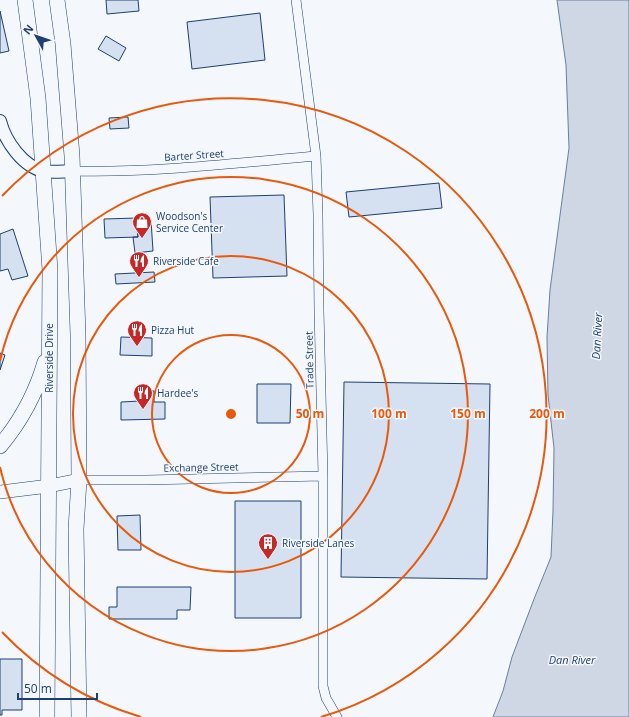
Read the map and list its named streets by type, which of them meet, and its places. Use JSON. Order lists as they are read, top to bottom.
{
  "streets": {
    "main road": ["Riverside Drive"],
    "street": ["Barter Street", "Trade Street", "Exchange Street"]
  },
  "crossings": [
    ["Barter Street", "Trade Street"],
    ["Trade Street", "Exchange Street"]
  ],
  "water": ["Dan River"],
  "places": {
    "shop": ["Woodson's Service Center"],
    "restaurant": ["Riverside Cafe", "Pizza Hut", "Hardee's"],
    "building": ["Riverside Lanes"]
  },
  "scale_bar": "50 m",
  "north": "top left",
  "rings": [
    "50 m",
    "100 m",
    "150 m",
    "200 m"
  ]
}
